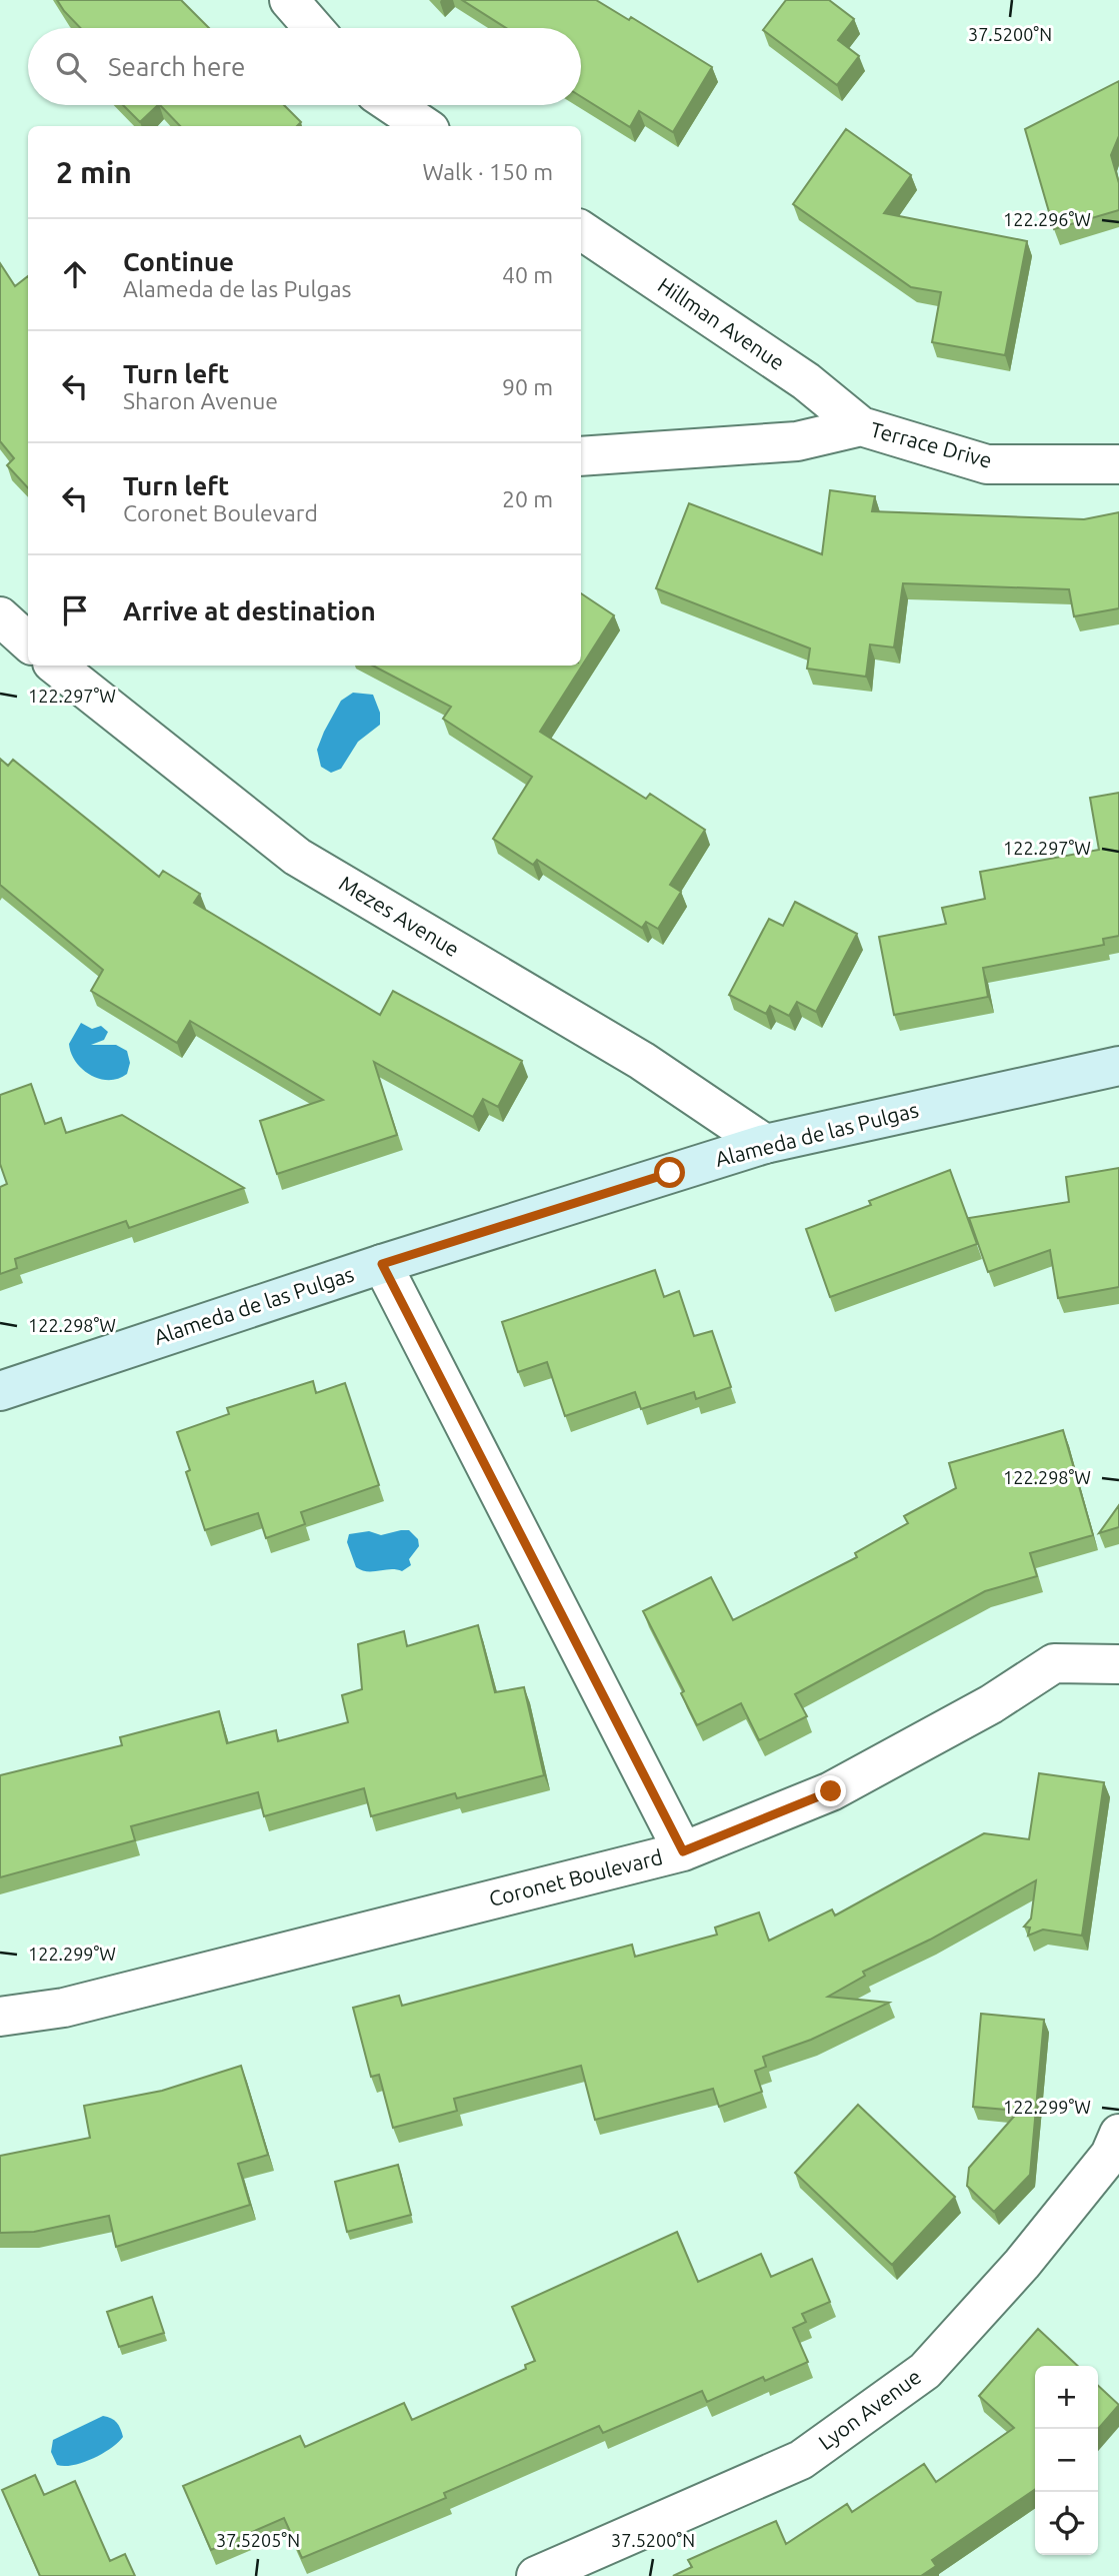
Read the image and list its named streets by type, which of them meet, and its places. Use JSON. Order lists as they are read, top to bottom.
{
  "streets": {
    "main road": ["Alameda de las Pulgas"],
    "street": [
      "Hillman Avenue",
      "Terrace Drive",
      "Mezes Avenue",
      "Coronet Boulevard",
      "Lyon Avenue"
    ]
  },
  "crossings": [
    ["Hillman Avenue", "Terrace Drive"],
    ["Mezes Avenue", "Alameda de las Pulgas"]
  ],
  "page": {
    "search": "Search here",
    "heading": ["2 min", "Walk · 150 m"],
    "list": [
      ["Continue", "Alameda de las Pulgas", "40 m"],
      ["Turn left", "Sharon Avenue", "90 m"],
      ["Turn left", "Coronet Boulevard", "20 m"],
      "Arrive at destination"
    ],
    "map_buttons": ["+", "−"]
  },
  "coordinates": [
    "37.5200°N",
    "122.296°W",
    "122.297°W",
    "122.298°W",
    "122.299°W",
    "37.5205°N"
  ]
}
